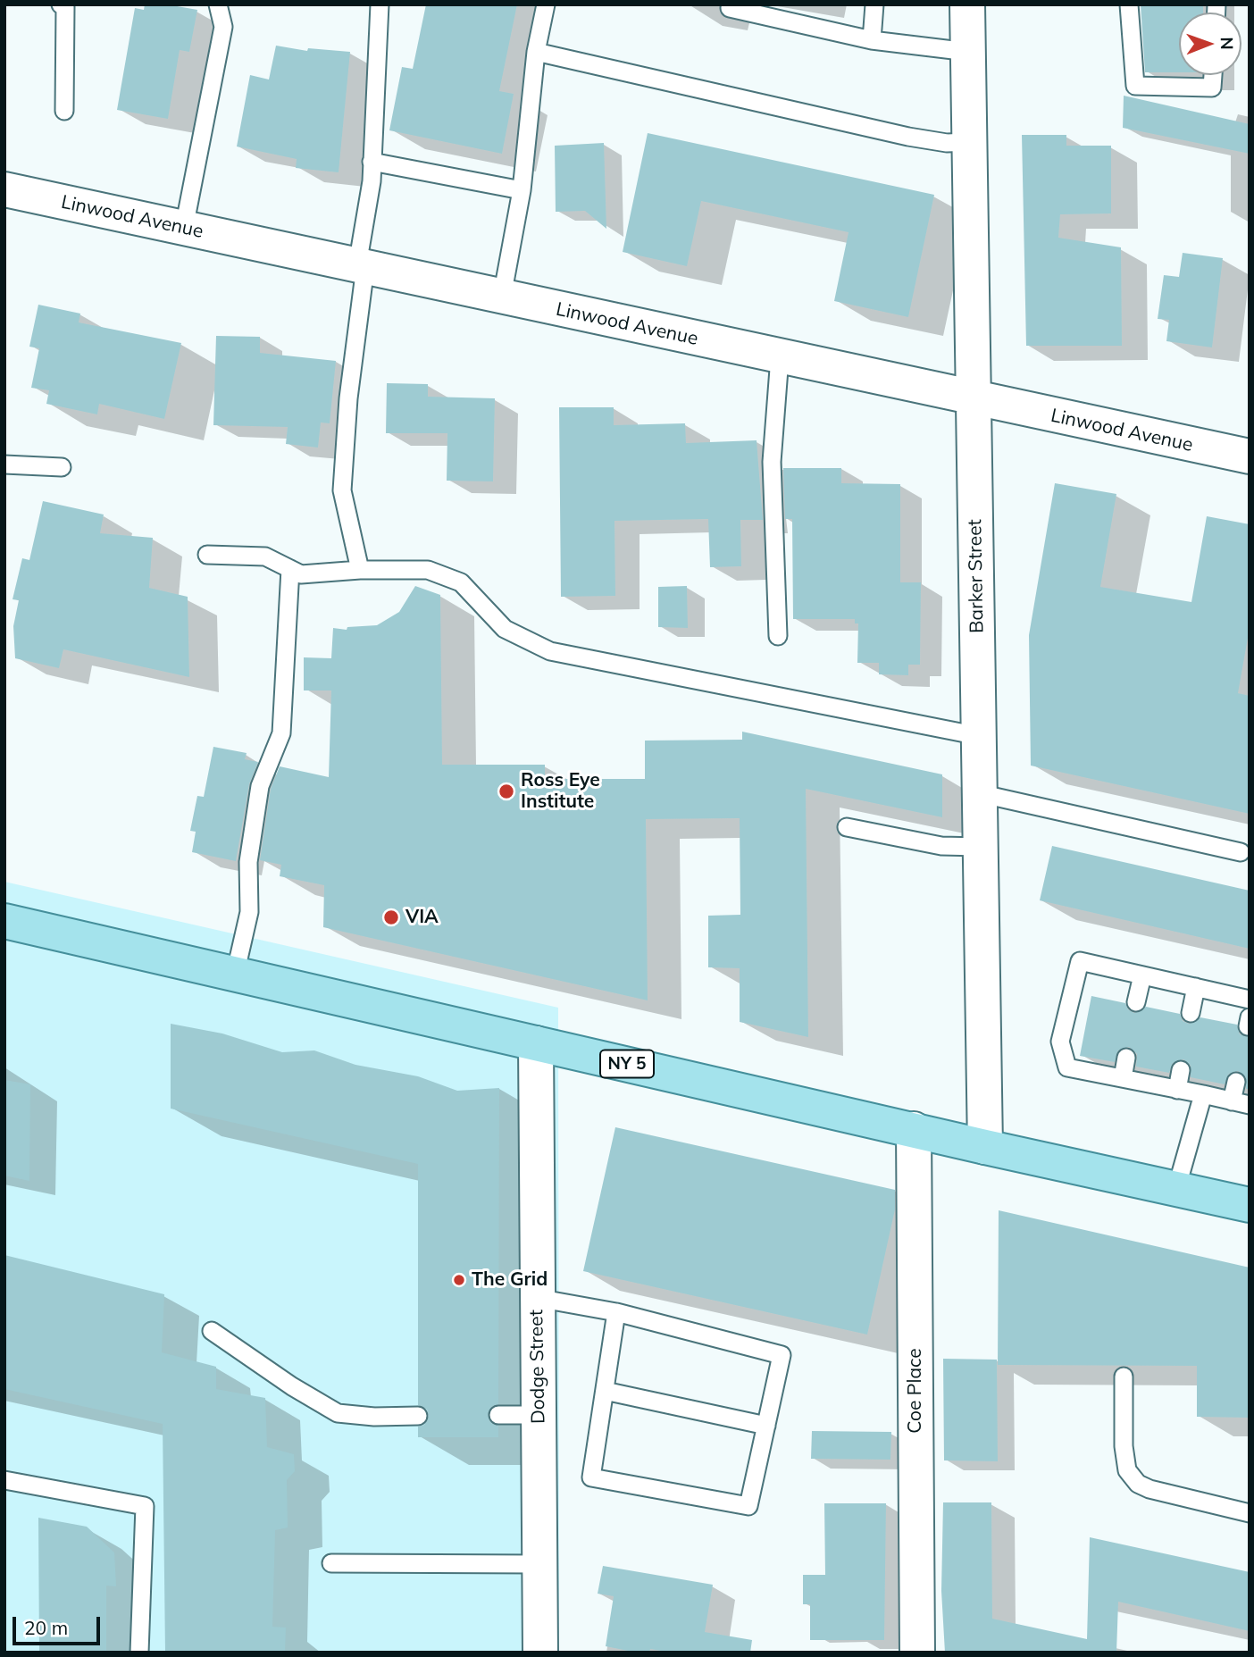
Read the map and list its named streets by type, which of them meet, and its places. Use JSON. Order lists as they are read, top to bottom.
{
  "streets": {
    "main road": ["NY 5"],
    "street": [
      "Linwood Avenue",
      "Barker Street",
      "Dodge Street",
      "Coe Place"
    ]
  },
  "crossings": [
    ["Linwood Avenue", "Barker Street"],
    ["Barker Street", "NY 5"],
    ["NY 5", "Dodge Street"],
    ["NY 5", "Coe Place"]
  ],
  "places": ["Ross Eye Institute", "VIA", "The Grid"],
  "scale_bar": "20 m",
  "north": "right"
}
